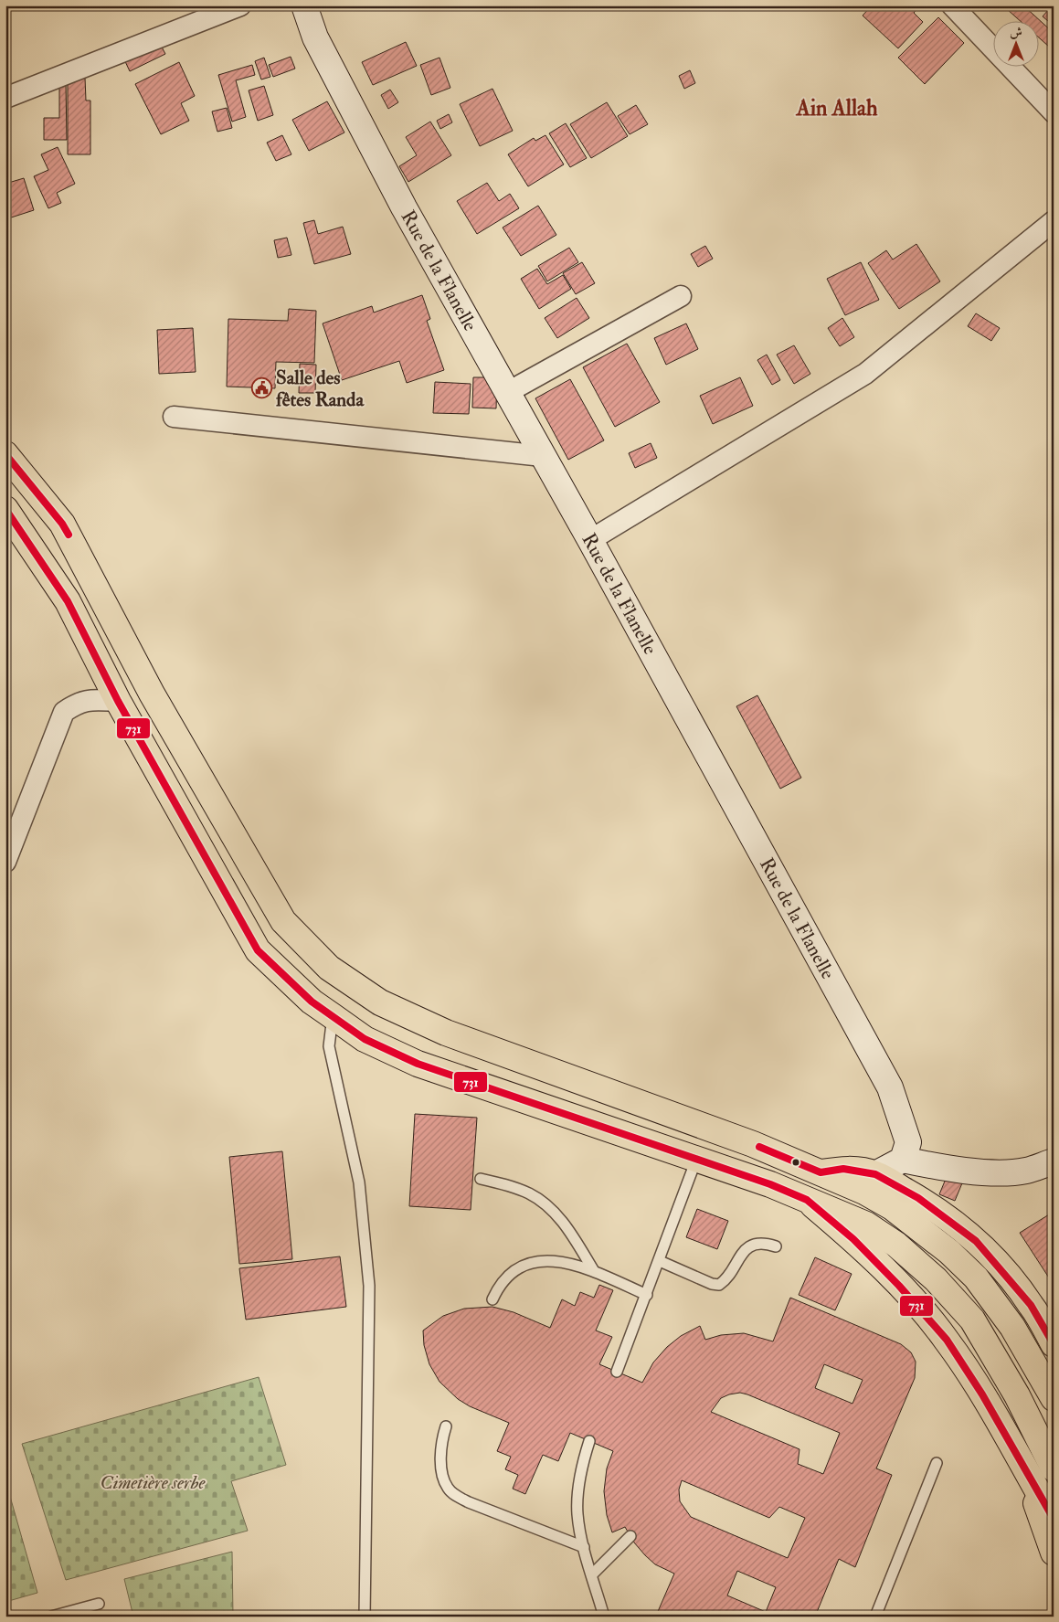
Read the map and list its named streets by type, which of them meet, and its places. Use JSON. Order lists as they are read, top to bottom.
{
  "streets": {
    "street": ["Rue de la Flanelle"]
  },
  "districts": ["Ain Allah"],
  "parks": ["Cimetière serbe"],
  "places": {
    "public building": ["Salle des fêtes Randa"]
  },
  "lines": ["transit line 731"],
  "north": "top"
}
